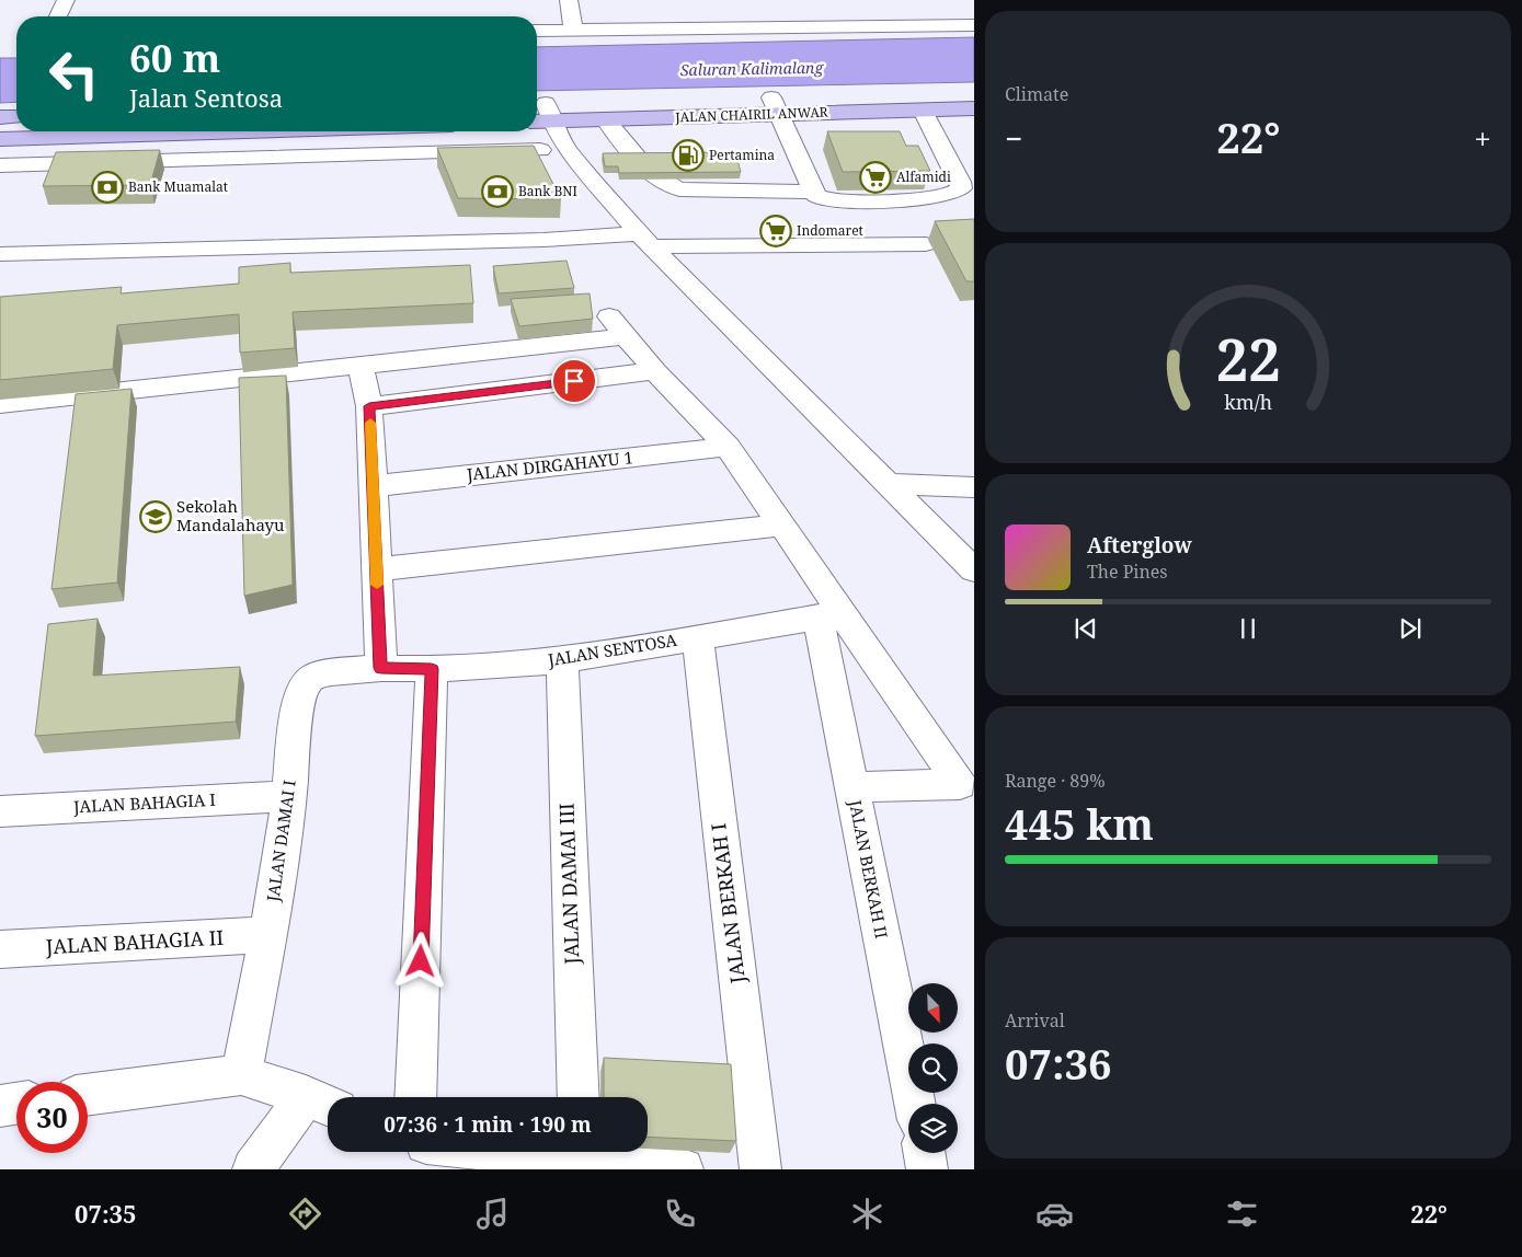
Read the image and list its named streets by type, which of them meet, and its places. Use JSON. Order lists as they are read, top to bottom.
{
  "streets": {
    "main road": ["JALAN CHAIRIL ANWAR"],
    "street": [
      "JALAN DIRGAHAYU 1",
      "JALAN SENTOSA",
      "JALAN BAHAGIA I",
      "JALAN DAMAI I",
      "JALAN BERKAH II",
      "JALAN DAMAI III",
      "JALAN BERKAH I",
      "JALAN BAHAGIA II"
    ]
  },
  "crossings": [
    ["JALAN SENTOSA", "JALAN DAMAI I"],
    ["JALAN SENTOSA", "JALAN BERKAH II"],
    ["JALAN SENTOSA", "JALAN DAMAI III"],
    ["JALAN SENTOSA", "JALAN BERKAH I"],
    ["JALAN BAHAGIA I", "JALAN DAMAI I"],
    ["JALAN DAMAI I", "JALAN BAHAGIA II"]
  ],
  "water": ["Saluran Kalimalang"],
  "places": {
    "fuel station": ["Pertamina"],
    "supermarket": ["Alfamidi", "Indomaret"],
    "bank": ["Bank Muamalat", "Bank BNI"],
    "school or university": ["Sekolah Mandalahayu"]
  },
  "north": "bottom right",
  "page": {
    "tile": [
      "Climate",
      ["Range · 89%", "445 km"],
      ["Arrival", "07:36"]
    ],
    "turn": ["60 m", "Jalan Sentosa"],
    "heat": ["−", "22°", "+"],
    "song": ["Afterglow", "The Pines"],
    "limit": "30",
    "trip": "07:36 · 1 min · 190 m",
    "tabs": ["07:35", "22°"],
    "gauge": ["22", "km/h"]
  }
}
